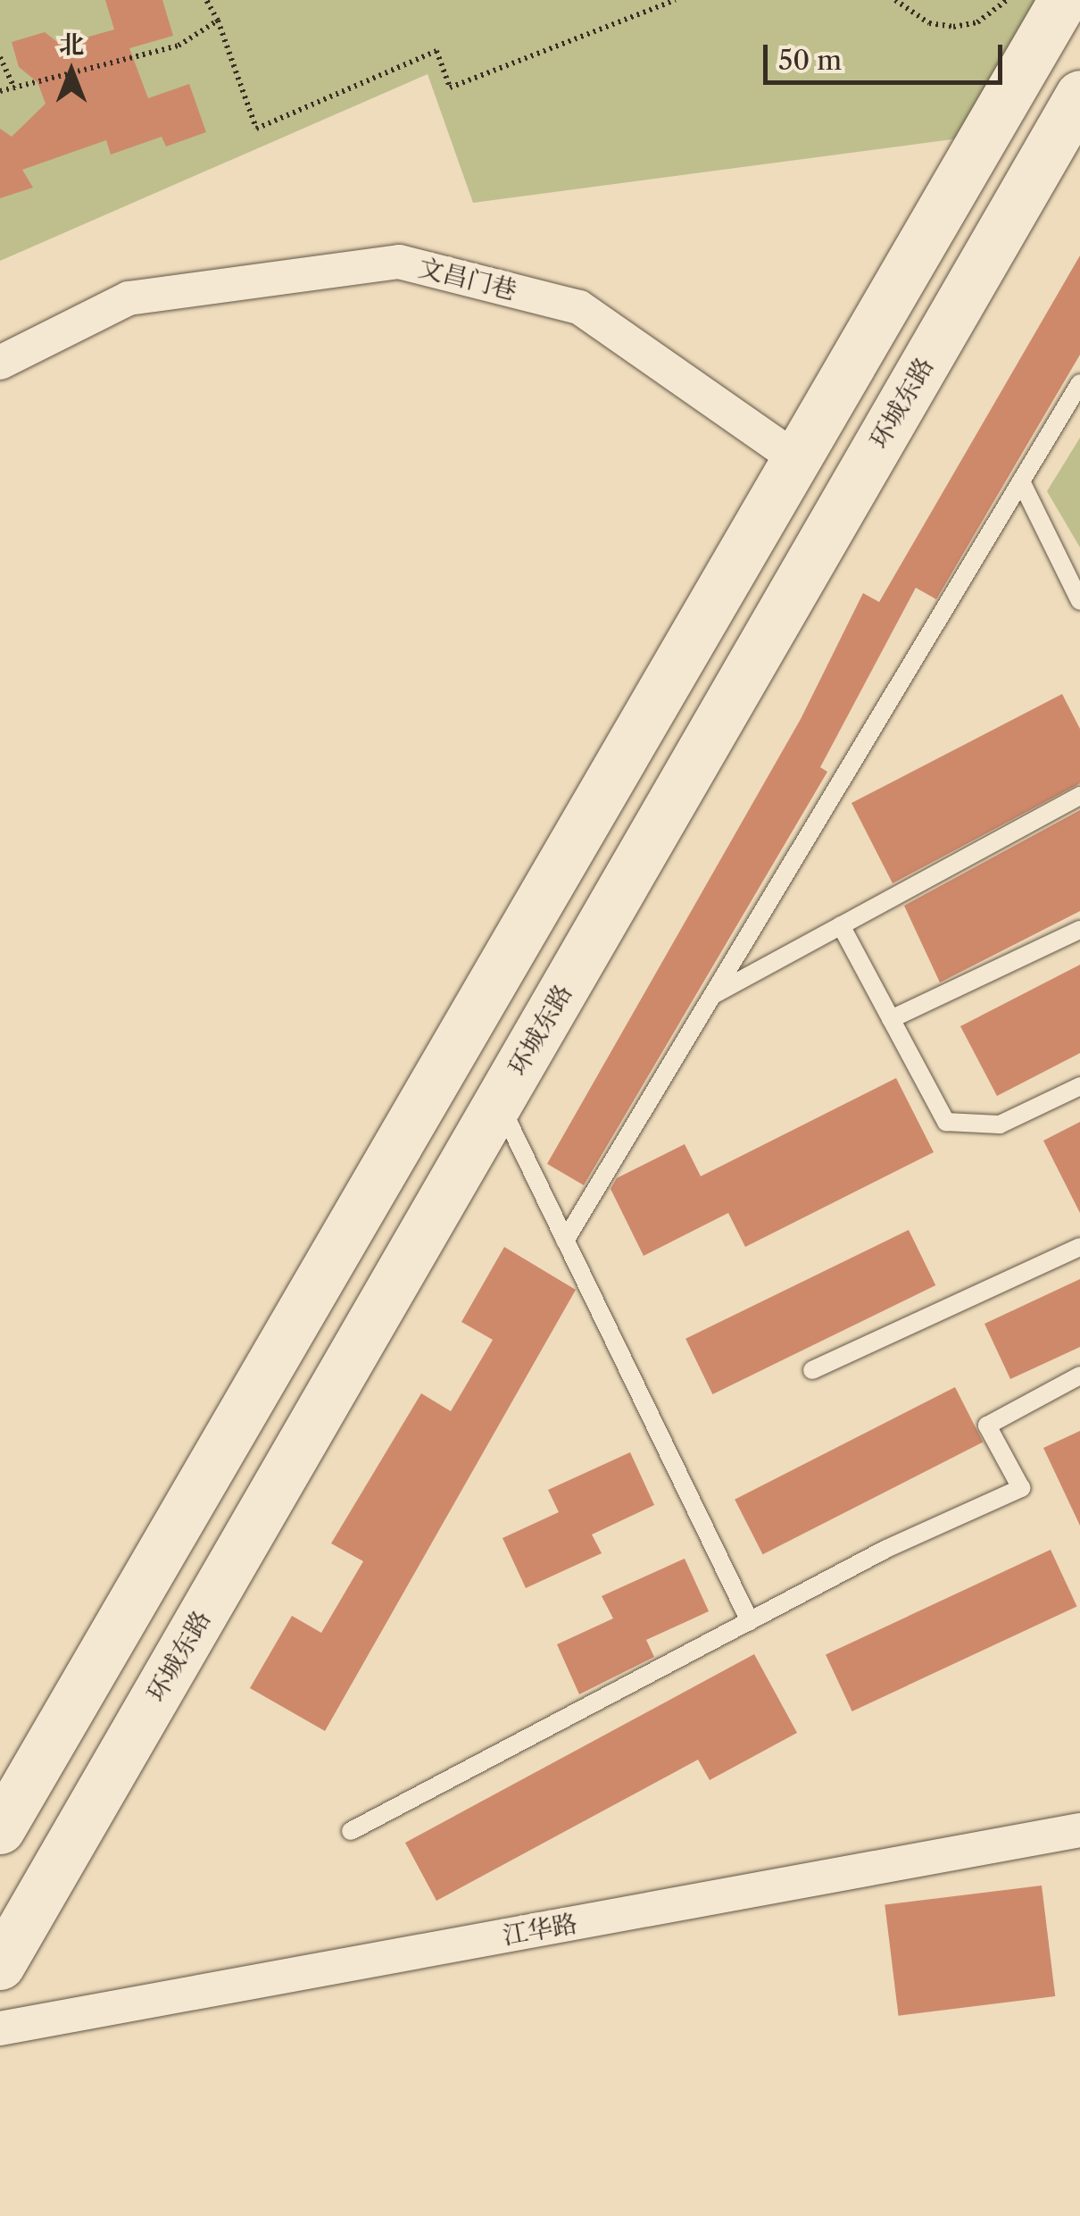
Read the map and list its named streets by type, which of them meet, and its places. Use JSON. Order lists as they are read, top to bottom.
{
  "streets": {
    "main road": ["环城东路"],
    "street": ["文昌门巷", "江华路"]
  },
  "scale_bar": "50 m",
  "north": "top"
}
